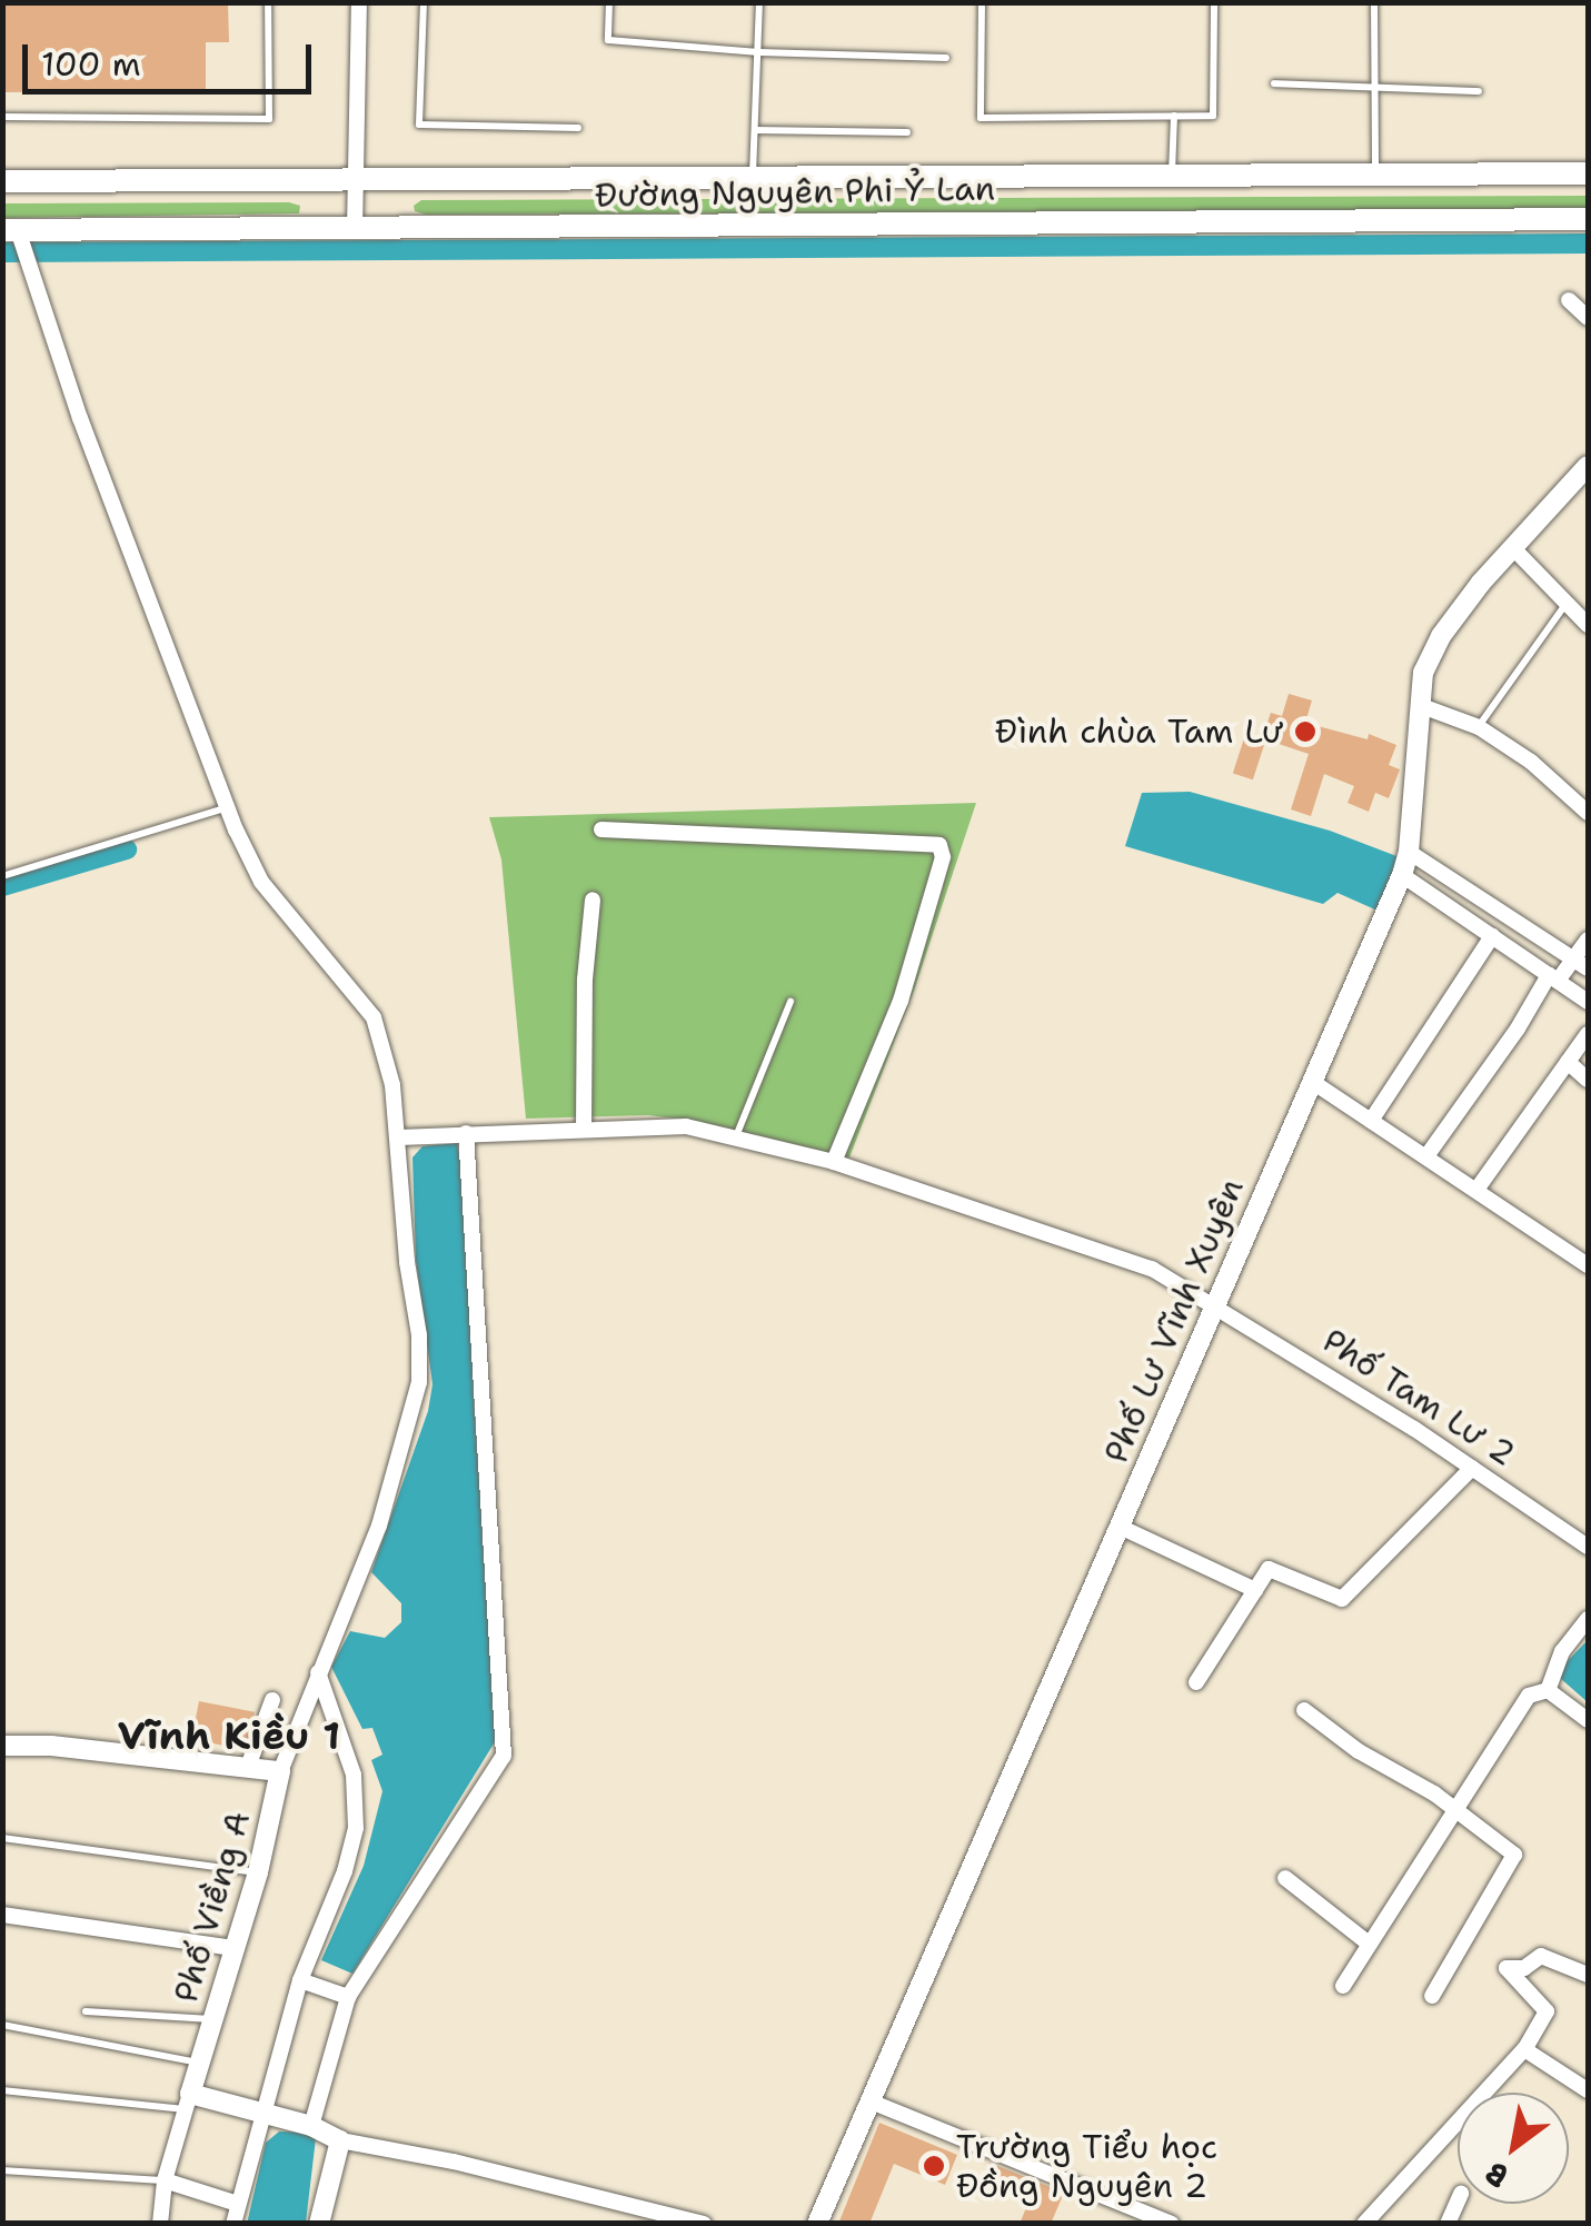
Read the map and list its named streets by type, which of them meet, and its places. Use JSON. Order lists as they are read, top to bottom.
{
  "streets": {
    "main road": ["Đường Nguyên Phi Ỷ Lan"],
    "street": ["Phố Lư Vĩnh Xuyên", "Phố Tam Lư 2", "Phố Viềng A"]
  },
  "crossings": [
    ["Phố Lư Vĩnh Xuyên", "Phố Tam Lư 2"]
  ],
  "districts": ["Vĩnh Kiều 1"],
  "places": ["Đình chùa Tam Lư", "Trường Tiểu học Đồng Nguyên 2"],
  "scale_bar": "100 m",
  "north": "bottom left"
}
